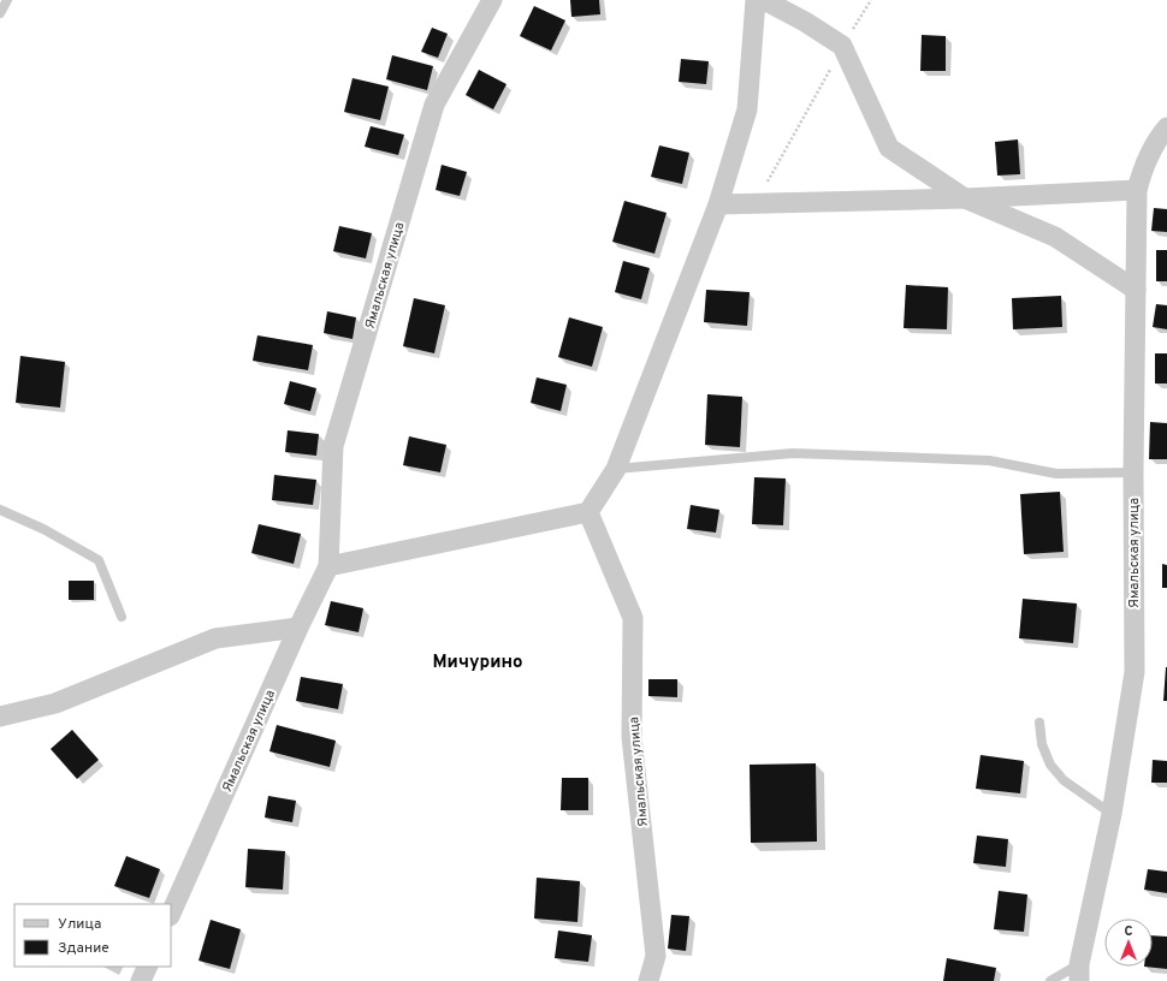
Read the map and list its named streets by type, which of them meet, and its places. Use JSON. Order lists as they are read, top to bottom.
{
  "streets": {
    "street": ["Ямальская улица"]
  },
  "districts": ["Мичурино"],
  "legend": ["Улица", "Здание"],
  "north": "top"
}
